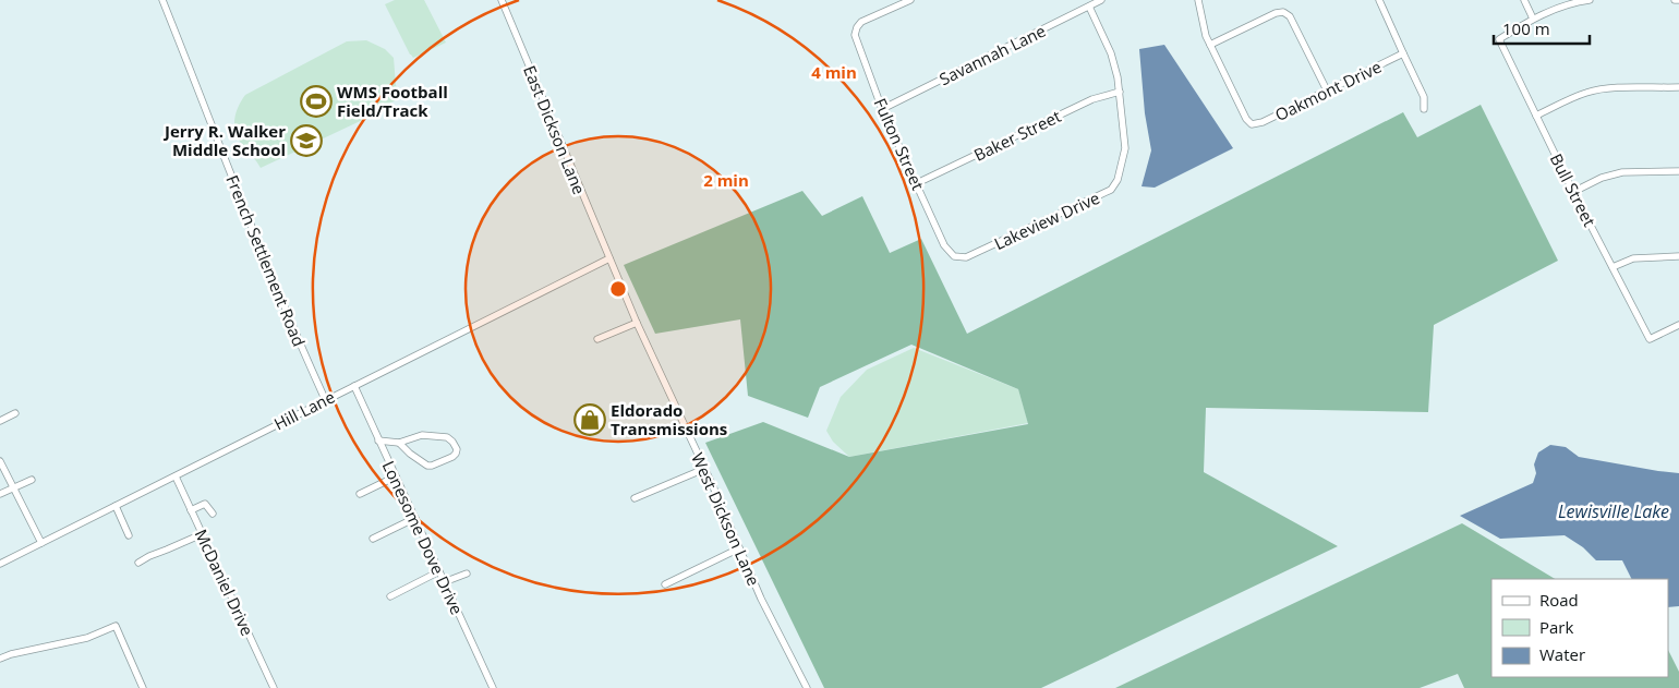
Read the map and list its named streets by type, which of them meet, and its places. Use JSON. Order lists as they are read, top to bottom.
{
  "streets": {
    "street": [
      "Savannah Lane",
      "Oakmont Drive",
      "East Dickson Lane",
      "Baker Street",
      "Fulton Street",
      "Bull Street",
      "Lakeview Drive",
      "French Settlement Road",
      "Hill Lane",
      "West Dickson Lane",
      "Lonesome Dove Drive",
      "McDaniel Drive"
    ]
  },
  "crossings": [
    ["Savannah Lane", "Fulton Street"],
    ["Savannah Lane", "Lakeview Drive"],
    ["East Dickson Lane", "Hill Lane"],
    ["East Dickson Lane", "West Dickson Lane"],
    ["Baker Street", "Fulton Street"],
    ["Baker Street", "Lakeview Drive"],
    ["Fulton Street", "Lakeview Drive"],
    ["French Settlement Road", "Hill Lane"],
    ["Hill Lane", "West Dickson Lane"],
    ["Hill Lane", "Lonesome Dove Drive"],
    ["Hill Lane", "McDaniel Drive"]
  ],
  "water": ["Lewisville Lake"],
  "places": {
    "sports": ["WMS Football Field/Track"],
    "school or university": ["Jerry R. Walker Middle School"],
    "shop": ["Eldorado Transmissions"]
  },
  "legend": ["Road", "Park", "Water"],
  "scale_bar": "100 m",
  "rings": ["4 min", "2 min"]
}
